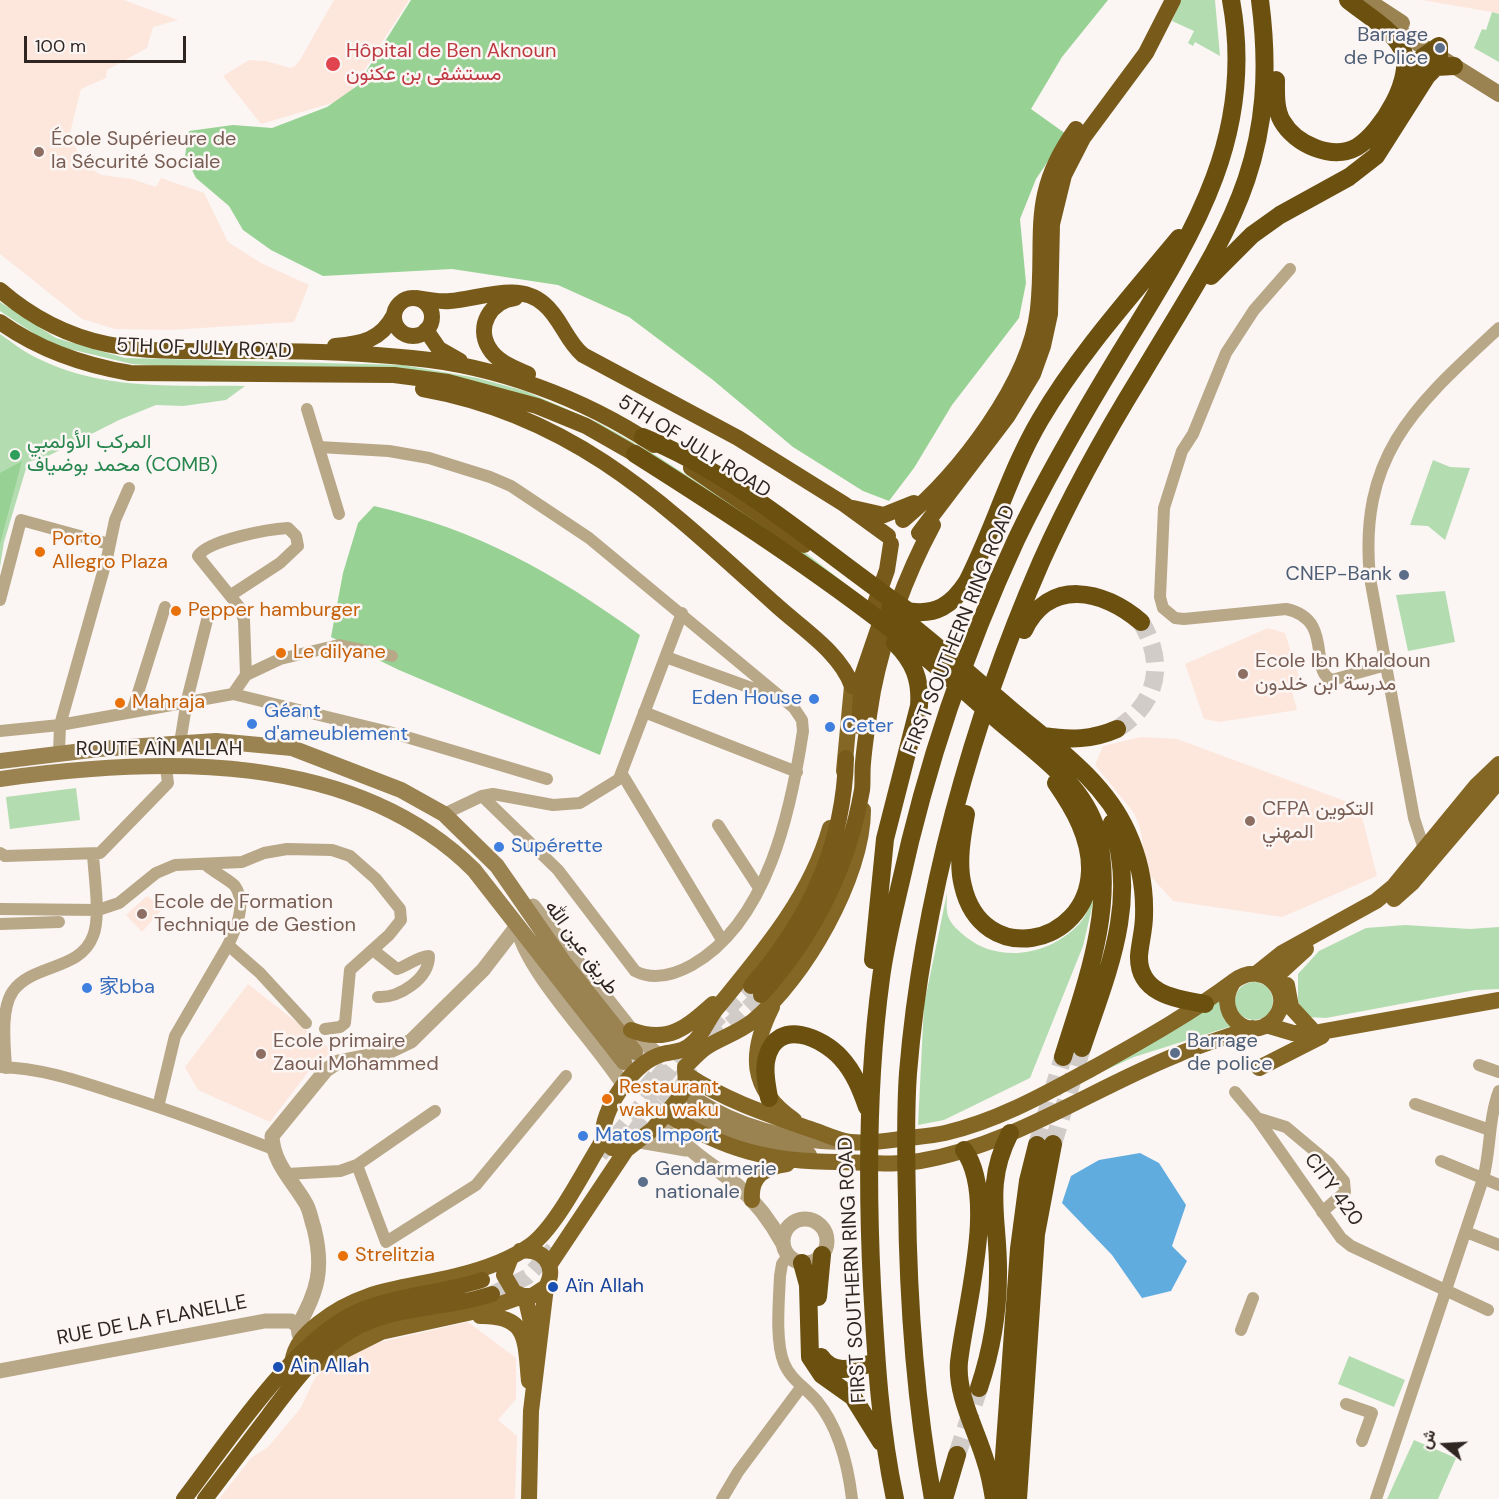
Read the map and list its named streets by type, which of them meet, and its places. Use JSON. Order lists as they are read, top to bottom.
{
  "streets": {
    "highway": ["5TH OF JULY ROAD", "FIRST SOUTHERN RING ROAD"],
    "main road": ["ROUTE AÎN ALLAH", "طريق عين الله"],
    "street": ["CITY 420", "RUE DE LA FLANELLE"]
  },
  "crossings": [
    ["ROUTE AÎN ALLAH", "طريق عين الله"]
  ],
  "places": [
    "Barrage de Police",
    "Hôpital de Ben Aknoun مستشفى بن عكنون",
    "École Supérieure de la Sécurité Sociale",
    "المركب الأولمبي محمد بوضياف (COMB)",
    "Porto Allegro Plaza",
    "CNEP-Bank",
    "Pepper hamburger",
    "Le dilyane",
    "Ecole Ibn Khaldoun مدرسة ابن خلدون",
    "Eden House",
    "Mahraja",
    "Géant d'ameublement",
    "Ceter",
    "CFPA التكوين المهني",
    "Supérette",
    "Ecole de Formation Technique de Gestion",
    "家bba",
    "Barrage de police",
    "Ecole primaire Zaoui Mohammed",
    "Restaurant waku waku",
    "Matos Import",
    "Gendarmerie nationale",
    "Strelitzia",
    "Aïn Allah",
    "Ain Allah"
  ],
  "scale_bar": "100 m",
  "north": "left"
}
